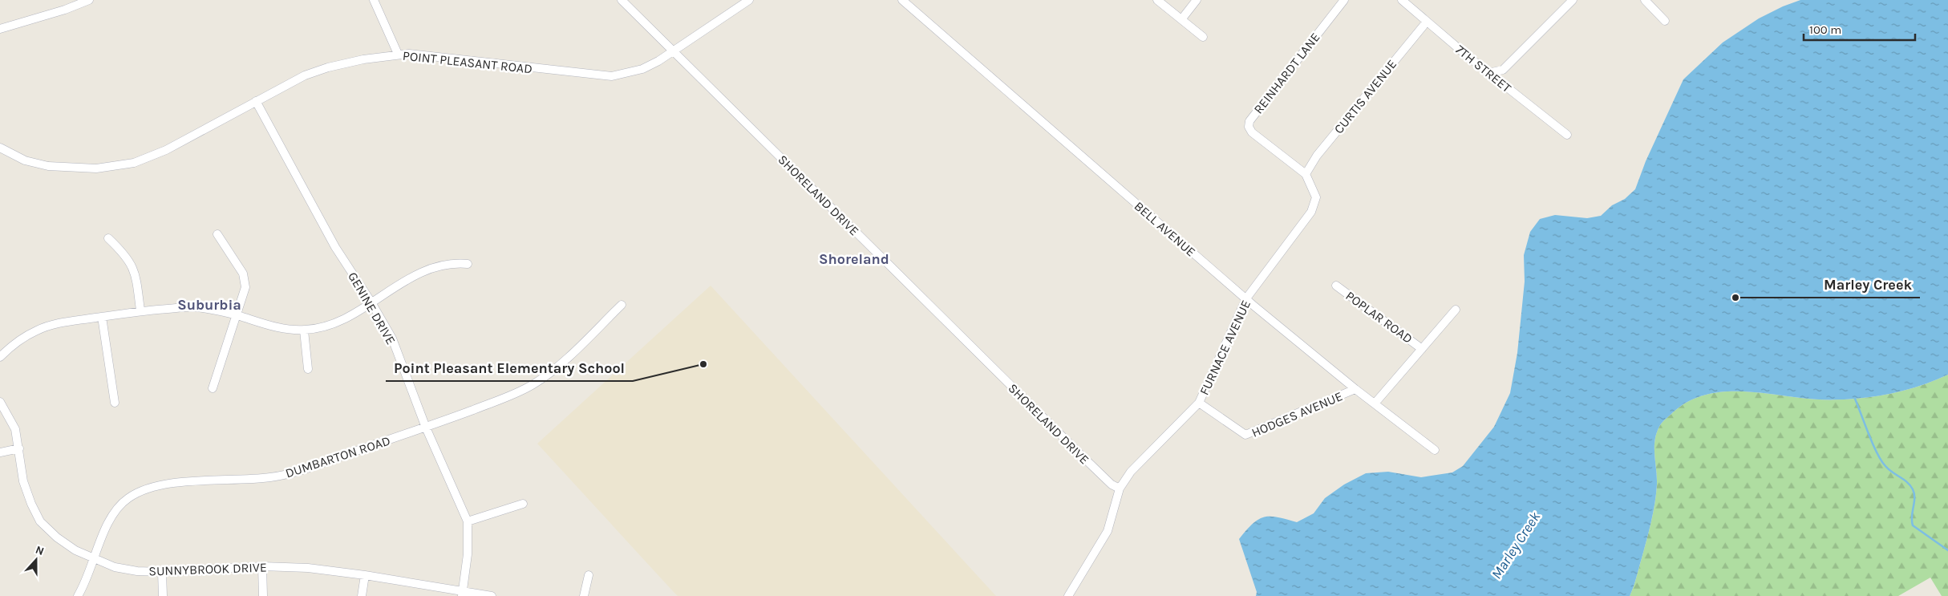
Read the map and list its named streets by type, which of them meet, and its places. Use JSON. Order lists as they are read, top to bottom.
{
  "streets": {
    "street": [
      "POINT PLEASANT ROAD",
      "7TH STREET",
      "REINHARDT LANE",
      "CURTIS AVENUE",
      "SHORELAND DRIVE",
      "BELL AVENUE",
      "GENINE DRIVE",
      "POPLAR ROAD",
      "FURNACE AVENUE",
      "HODGES AVENUE",
      "DUMBARTON ROAD",
      "SUNNYBROOK DRIVE"
    ]
  },
  "crossings": [
    ["POINT PLEASANT ROAD", "SHORELAND DRIVE"],
    ["POINT PLEASANT ROAD", "GENINE DRIVE"],
    ["7TH STREET", "CURTIS AVENUE"],
    ["REINHARDT LANE", "CURTIS AVENUE"],
    ["REINHARDT LANE", "FURNACE AVENUE"],
    ["CURTIS AVENUE", "FURNACE AVENUE"],
    ["SHORELAND DRIVE", "FURNACE AVENUE"],
    ["BELL AVENUE", "FURNACE AVENUE"],
    ["BELL AVENUE", "HODGES AVENUE"],
    ["GENINE DRIVE", "DUMBARTON ROAD"],
    ["GENINE DRIVE", "SUNNYBROOK DRIVE"],
    ["FURNACE AVENUE", "HODGES AVENUE"],
    ["DUMBARTON ROAD", "SUNNYBROOK DRIVE"]
  ],
  "districts": ["Shoreland", "Suburbia"],
  "water": ["Marley Creek"],
  "places": ["Marley Creek", "Point Pleasant Elementary School"],
  "scale_bar": "100 m",
  "north": "top"
}
